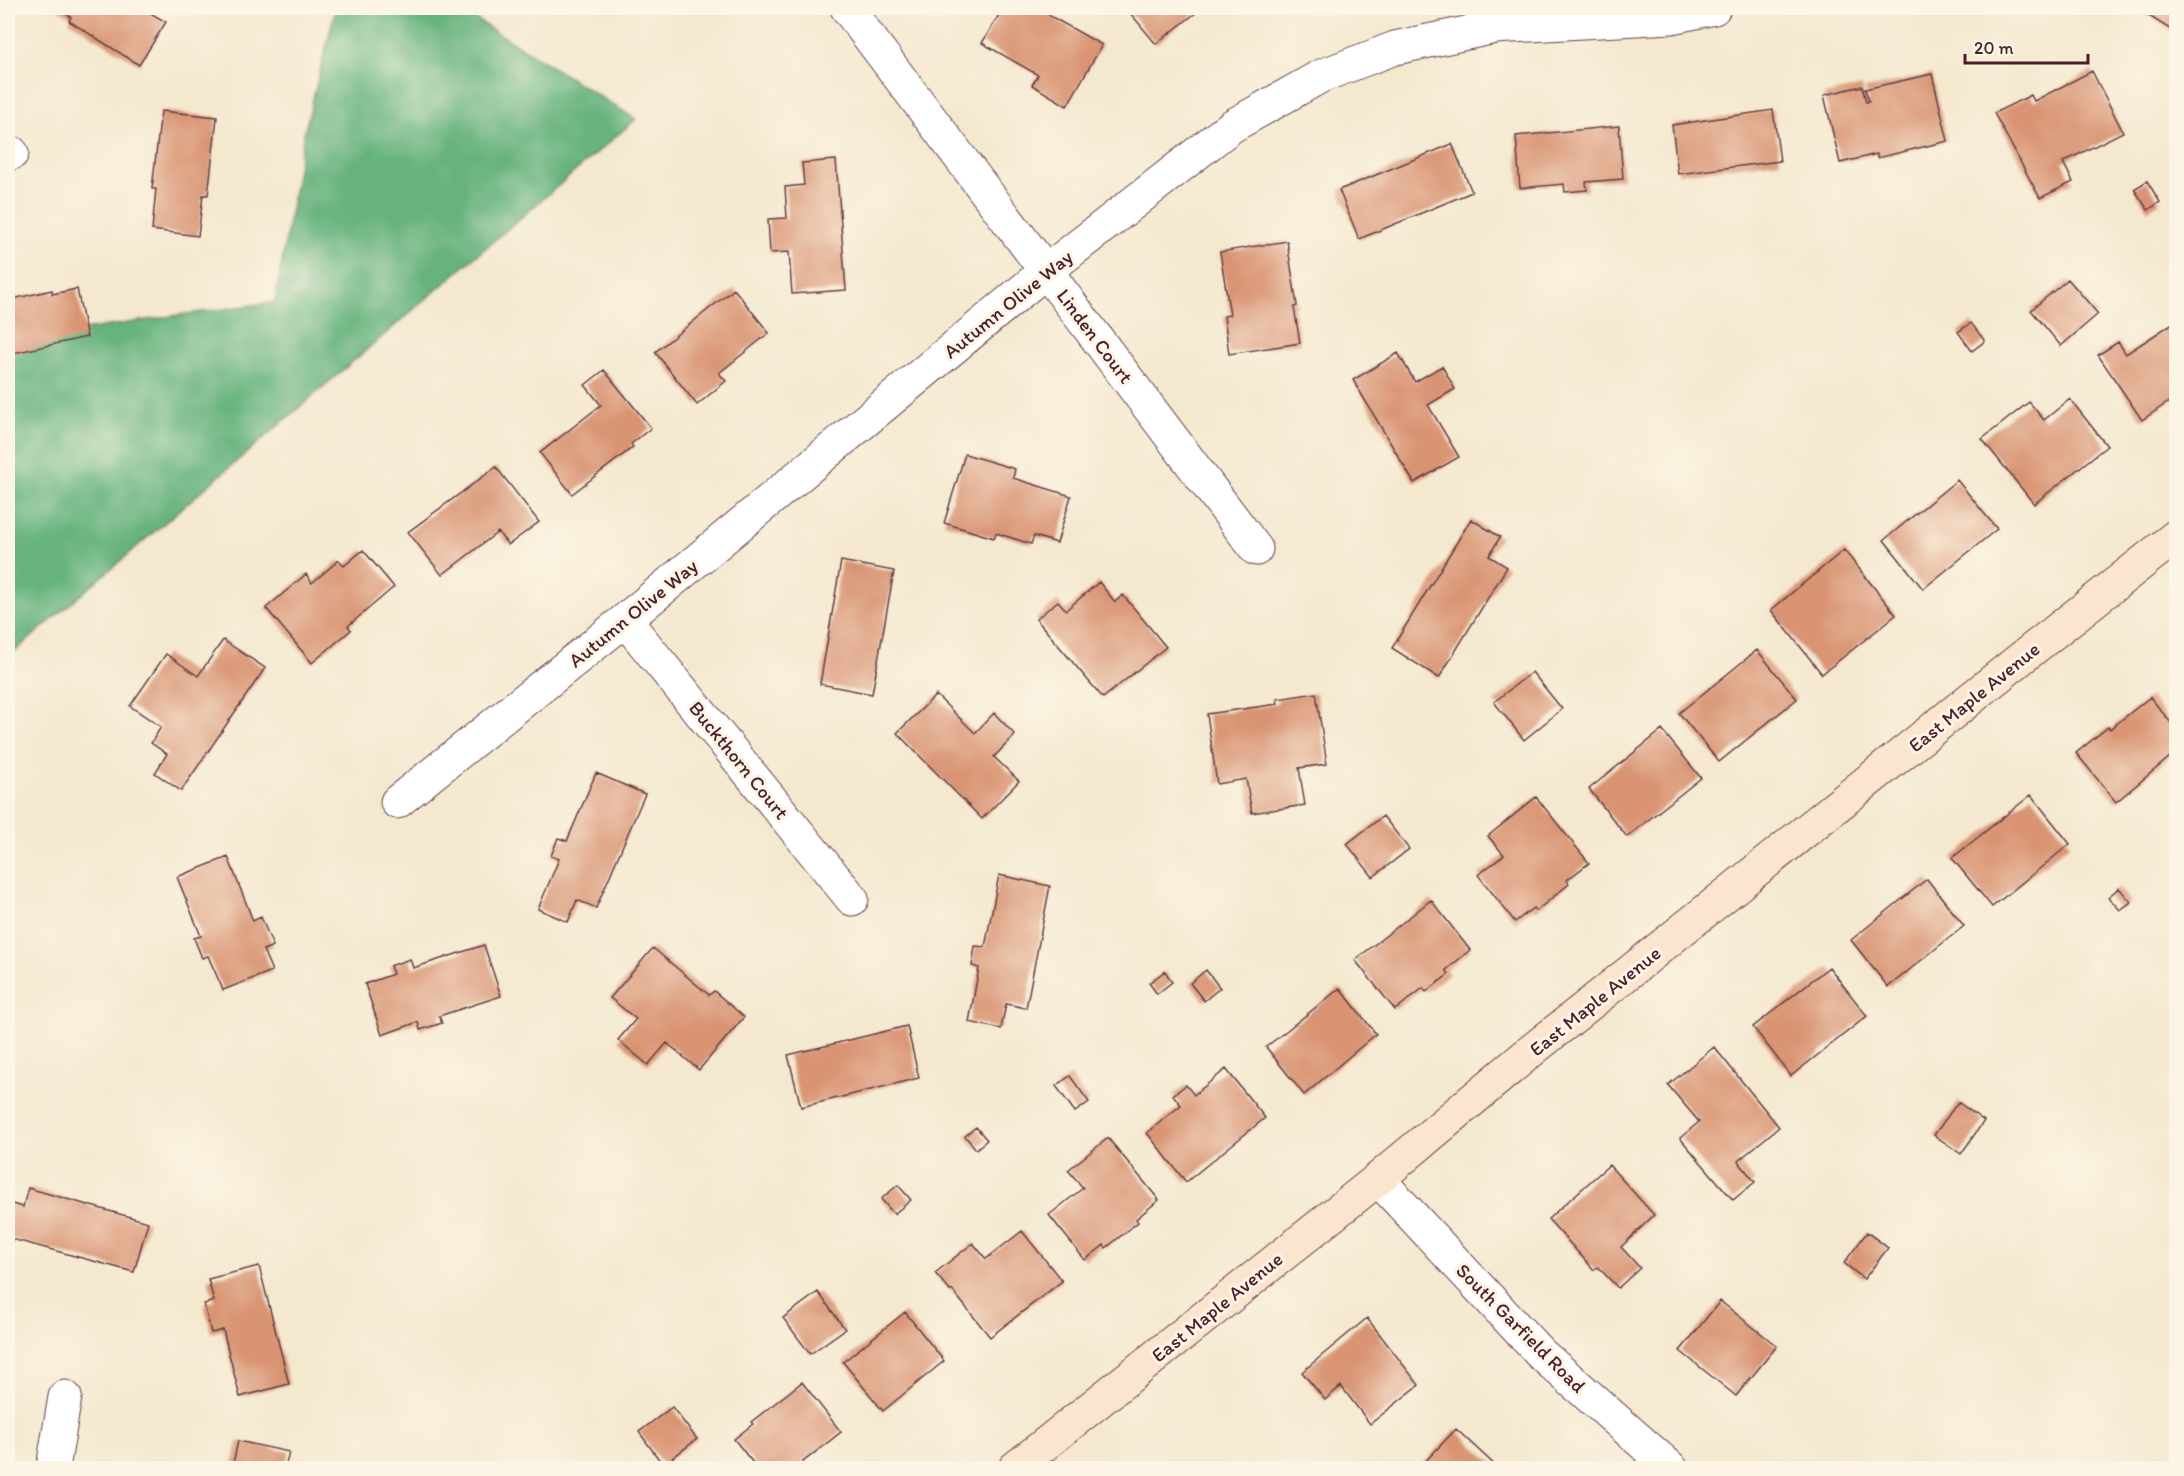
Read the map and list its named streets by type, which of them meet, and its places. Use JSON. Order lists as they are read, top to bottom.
{
  "streets": {
    "main road": ["East Maple Avenue"],
    "street": [
      "Autumn Olive Way",
      "Linden Court",
      "Buckthorn Court",
      "South Garfield Road"
    ]
  },
  "crossings": [
    ["Autumn Olive Way", "Linden Court"],
    ["Autumn Olive Way", "Buckthorn Court"],
    ["East Maple Avenue", "South Garfield Road"]
  ],
  "scale_bar": "20 m"
}
